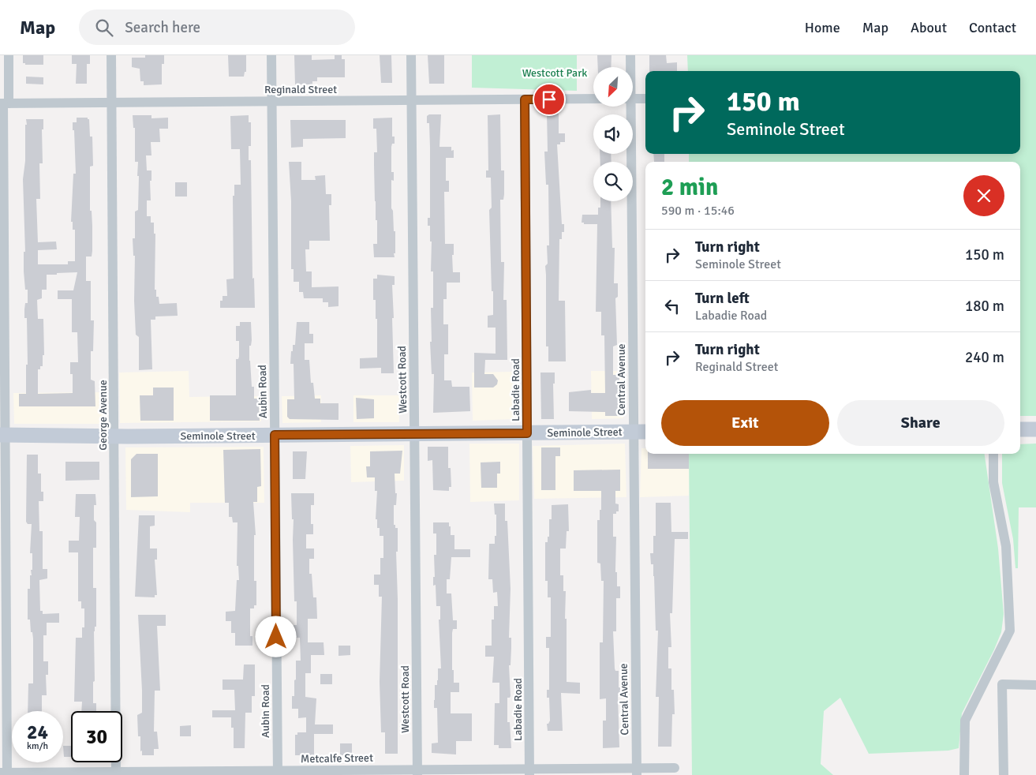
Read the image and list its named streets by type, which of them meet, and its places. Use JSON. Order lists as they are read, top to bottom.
{
  "streets": {
    "street": [
      "Reginald Street",
      "Westcott Road",
      "Central Avenue",
      "Labadie Road",
      "Aubin Road",
      "George Avenue",
      "Seminole Street",
      "Metcalfe Street"
    ]
  },
  "crossings": [
    ["Reginald Street", "Westcott Road"],
    ["Reginald Street", "Labadie Road"],
    ["Reginald Street", "Aubin Road"],
    ["Reginald Street", "George Avenue"],
    ["Westcott Road", "Seminole Street"],
    ["Westcott Road", "Metcalfe Street"],
    ["Central Avenue", "Seminole Street"],
    ["Central Avenue", "Metcalfe Street"],
    ["Labadie Road", "Seminole Street"],
    ["Labadie Road", "Metcalfe Street"],
    ["Aubin Road", "Seminole Street"],
    ["Aubin Road", "Metcalfe Street"],
    ["George Avenue", "Seminole Street"],
    ["George Avenue", "Metcalfe Street"]
  ],
  "parks": ["Westcott Park"],
  "north": "bottom left",
  "page": {
    "header": "Map",
    "search": "Search here",
    "nav": [
      "Home",
      "Map",
      "About",
      "Contact"
    ],
    "turn": ["150 m", "Seminole Street"],
    "heading": ["2 min", "590 m · 15:46"],
    "list": [
      {
        "name": "Turn right",
        "note": "Seminole Street",
        "value": "150 m"
      },
      {
        "name": "Turn left",
        "note": "Labadie Road",
        "value": "180 m"
      },
      {
        "name": "Turn right",
        "note": "Reginald Street",
        "value": "240 m"
      }
    ],
    "buttons": ["Exit", "Share"],
    "speed": "24 km/h",
    "limit": "30"
  }
}
